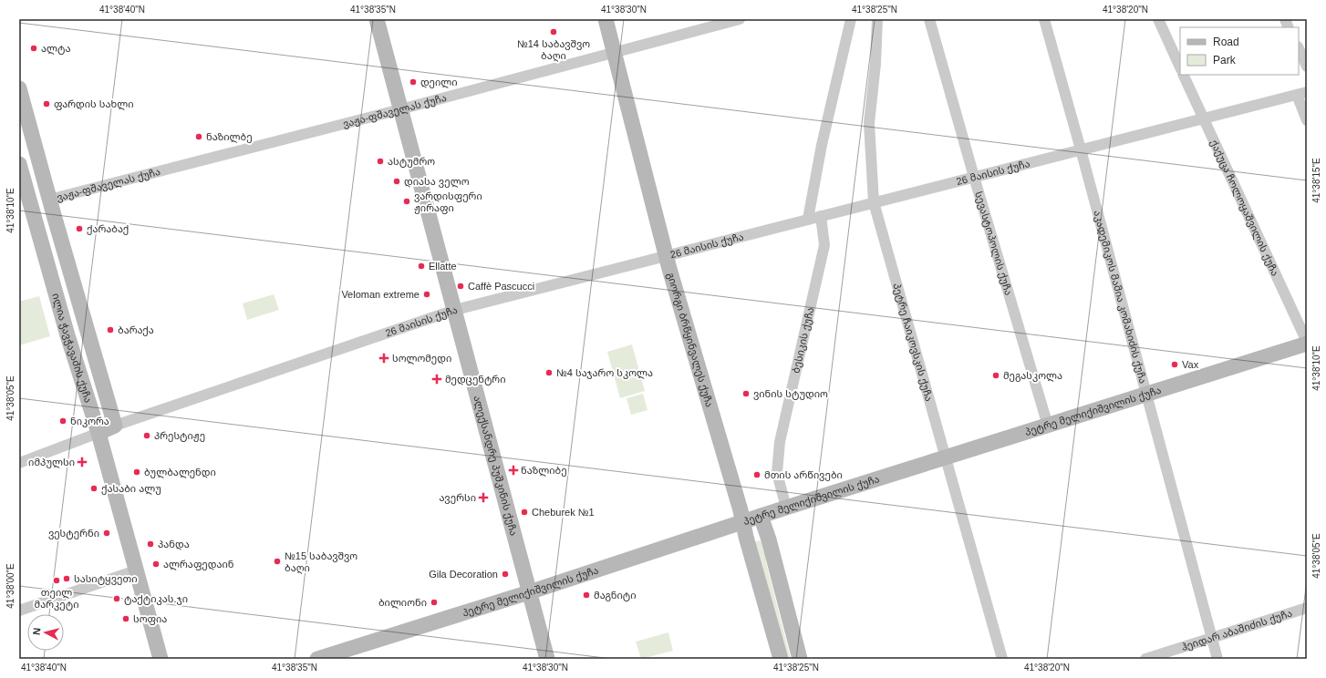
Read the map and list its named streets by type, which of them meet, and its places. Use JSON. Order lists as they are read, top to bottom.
{
  "streets": {
    "street": [
      "ვაჟა-ფშაველას ქუჩა",
      "26 მაისის ქუჩა",
      "ქაქუცა ჩოლოყაშვილის ქუჩა",
      "სევასტოპოლის ქუჩა",
      "აკადემიკოს მამია კომახიძის ქუჩა",
      "გიორგი ბრწყინვალეს ქუჩა",
      "ბესიკის ქუჩა",
      "პეტრე ჩაიკოვსკის ქუჩა",
      "ილია ჭავჭავაძის ქუჩა",
      "პეტრე მელიქიშვილის ქუჩა",
      "ალექსანდრე პუშკინის ქუჩა",
      "ჰეიდარ აბაშიძის ქუჩა"
    ]
  },
  "crossings": [
    ["ვაჟა-ფშაველას ქუჩა", "გიორგი ბრწყინვალეს ქუჩა"],
    ["ვაჟა-ფშაველას ქუჩა", "ილია ჭავჭავაძის ქუჩა"],
    ["ვაჟა-ფშაველას ქუჩა", "ალექსანდრე პუშკინის ქუჩა"],
    ["26 მაისის ქუჩა", "ქაქუცა ჩოლოყაშვილის ქუჩა"],
    ["26 მაისის ქუჩა", "სევასტოპოლის ქუჩა"],
    ["26 მაისის ქუჩა", "აკადემიკოს მამია კომახიძის ქუჩა"],
    ["26 მაისის ქუჩა", "გიორგი ბრწყინვალეს ქუჩა"],
    ["26 მაისის ქუჩა", "ბესიკის ქუჩა"],
    ["26 მაისის ქუჩა", "პეტრე ჩაიკოვსკის ქუჩა"],
    ["26 მაისის ქუჩა", "ილია ჭავჭავაძის ქუჩა"],
    ["26 მაისის ქუჩა", "ალექსანდრე პუშკინის ქუჩა"],
    ["ქაქუცა ჩოლოყაშვილის ქუჩა", "პეტრე მელიქიშვილის ქუჩა"],
    ["სევასტოპოლის ქუჩა", "პეტრე მელიქიშვილის ქუჩა"],
    ["აკადემიკოს მამია კომახიძის ქუჩა", "პეტრე მელიქიშვილის ქუჩა"],
    ["აკადემიკოს მამია კომახიძის ქუჩა", "ჰეიდარ აბაშიძის ქუჩა"],
    ["გიორგი ბრწყინვალეს ქუჩა", "პეტრე მელიქიშვილის ქუჩა"],
    ["ბესიკის ქუჩა", "პეტრე მელიქიშვილის ქუჩა"],
    ["პეტრე ჩაიკოვსკის ქუჩა", "პეტრე მელიქიშვილის ქუჩა"],
    ["პეტრე მელიქიშვილის ქუჩა", "ალექსანდრე პუშკინის ქუჩა"]
  ],
  "places": {
    "other": [
      "№14 საბავშვო ბაღი",
      "ალტა",
      "დეილი",
      "ფარდის სახლი",
      "ნაზილბე",
      "ასტუმრო",
      "დიასა ველო",
      "ვარდისფერი ჟირაფი",
      "ქარაბაქ",
      "Ellatte",
      "Caffè Pascucci",
      "Veloman extreme",
      "ბარაქა",
      "Vax",
      "№4 საჯარო სკოლა",
      "მეგასკოლა",
      "ვინის სტუდიო",
      "ნიკორა",
      "პრესტიჟე",
      "ბულბალენდი",
      "მთის არწივები",
      "ქასაბი ალუ",
      "Cheburek №1",
      "ვესტერნი",
      "პანდა",
      "№15 საბავშვო ბაღი",
      "ალრაფედაინ",
      "Gila Decoration",
      "სასიტყვეთი",
      "თეილ მარკეტი",
      "მაგნიტი",
      "ტაქტიკას.ჯი",
      "ბილიონი",
      "სოფია"
    ],
    "health": [
      "სოლომედი",
      "მედცენტრი",
      "იმპულსი",
      "ნაზლიბე",
      "ავერსი"
    ]
  },
  "legend": ["Road", "Park"],
  "north": "left",
  "coordinates": [
    "41°38'40\"N",
    "41°38'35\"N",
    "41°38'30\"N",
    "41°38'25\"N",
    "41°38'20\"N",
    "41°38'15\"E",
    "41°38'10\"E",
    "41°38'05\"E",
    "41°38'00\"E"
  ]
}
